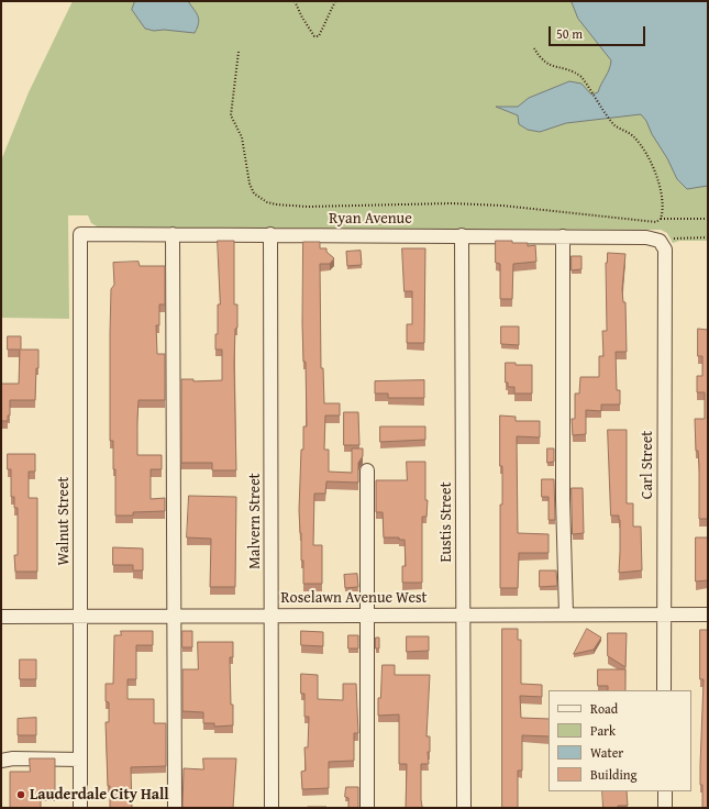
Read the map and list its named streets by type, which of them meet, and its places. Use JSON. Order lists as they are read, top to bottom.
{
  "streets": {
    "street": [
      "Ryan Avenue",
      "Carl Street",
      "Walnut Street",
      "Malvern Street",
      "Eustis Street",
      "Roselawn Avenue West"
    ]
  },
  "crossings": [
    ["Ryan Avenue", "Carl Street"],
    ["Ryan Avenue", "Walnut Street"],
    ["Ryan Avenue", "Malvern Street"],
    ["Ryan Avenue", "Eustis Street"],
    ["Carl Street", "Roselawn Avenue West"],
    ["Walnut Street", "Roselawn Avenue West"],
    ["Malvern Street", "Roselawn Avenue West"],
    ["Eustis Street", "Roselawn Avenue West"]
  ],
  "places": ["Lauderdale City Hall"],
  "legend": [
    "Road",
    "Park",
    "Water",
    "Building"
  ],
  "scale_bar": "50 m"
}
